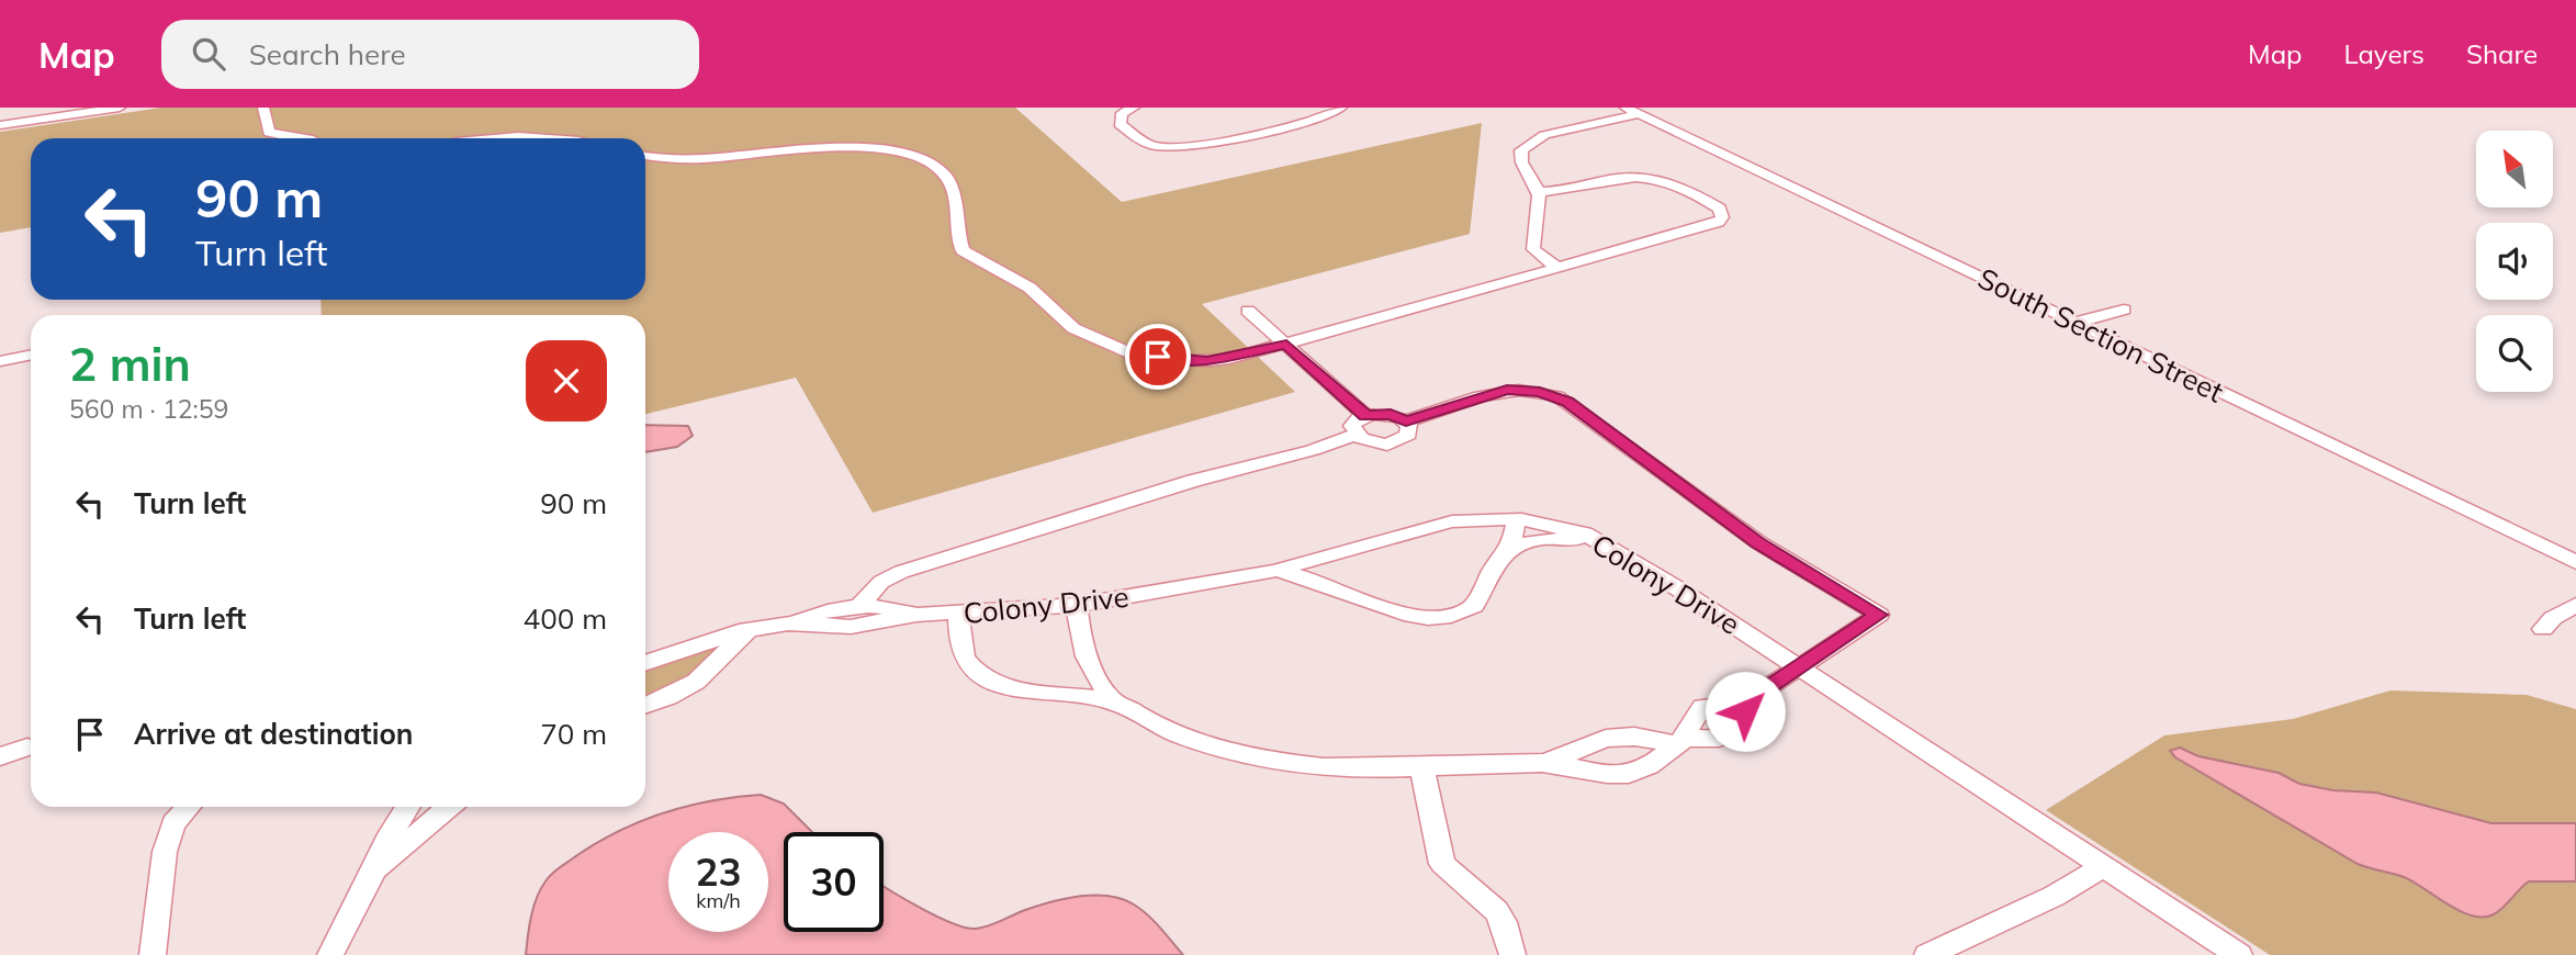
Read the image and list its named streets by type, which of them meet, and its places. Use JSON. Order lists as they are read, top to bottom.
{
  "streets": {
    "street": ["South Section Street", "Colony Drive"]
  },
  "north": "top left",
  "page": {
    "header": "Map",
    "search": "Search here",
    "nav": ["Map", "Layers", "Share"],
    "turn": ["90 m", "Turn left"],
    "heading": ["2 min", "560 m · 12:59"],
    "list": [
      {
        "name": "Turn left",
        "value": "90 m"
      },
      {
        "name": "Turn left",
        "value": "400 m"
      },
      {
        "name": "Arrive at destination",
        "value": "70 m"
      }
    ],
    "speed": "23 km/h",
    "limit": "30"
  }
}
